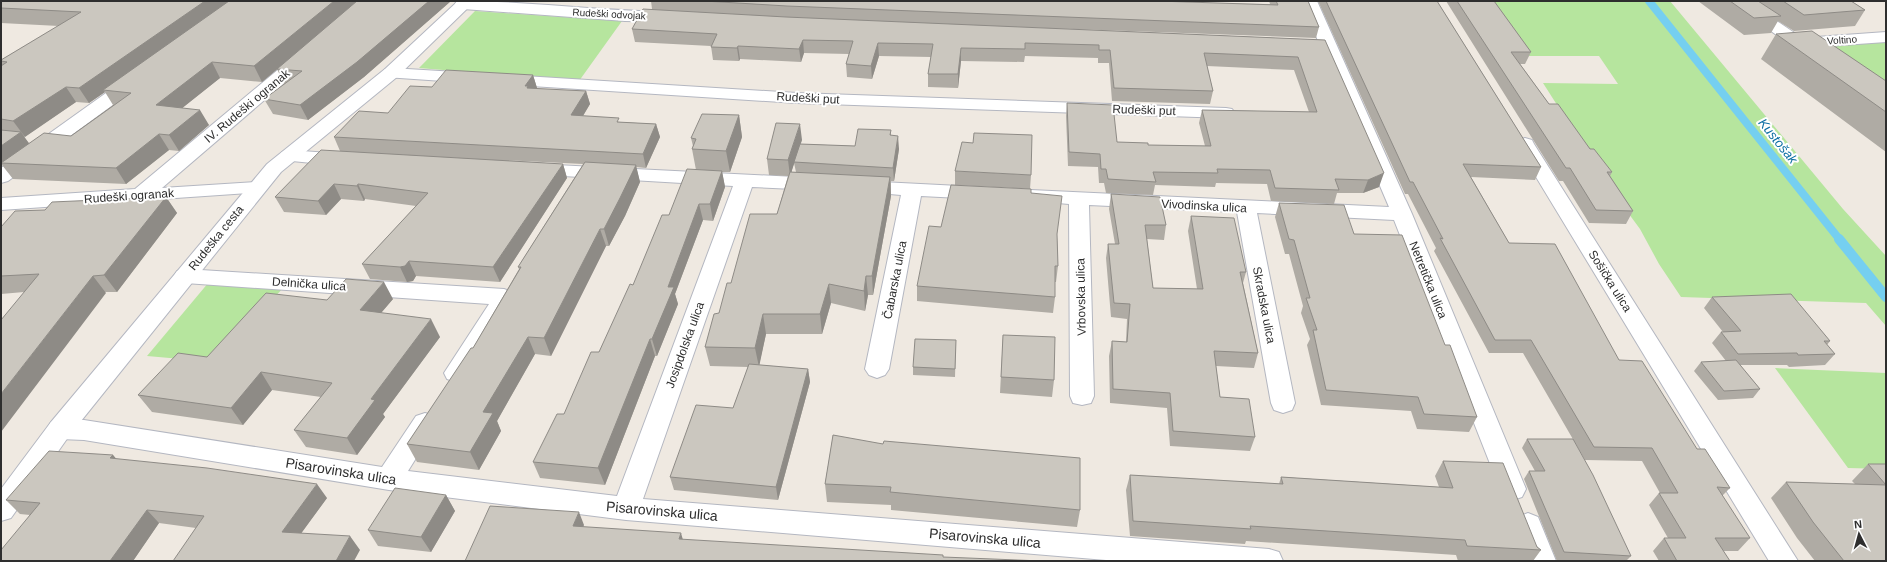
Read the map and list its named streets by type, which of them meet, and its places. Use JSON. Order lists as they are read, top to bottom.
{
  "streets": {
    "street": [
      "Rudeški odvojak",
      "Voltino",
      "Rudeški put",
      "IV. Rudeški ogranak",
      "Rudeški ogranak",
      "Vivodinska ulica",
      "Rudeška cesta",
      "Čabarska ulica",
      "Netretička ulica",
      "Sošička ulica",
      "Delnička ulica",
      "Vrbovska ulica",
      "Skradska ulica",
      "Josipdolska ulica",
      "Pisarovinska ulica"
    ]
  },
  "crossings": [
    ["Rudeški odvojak", "Rudeška cesta"],
    ["Rudeški put", "Rudeška cesta"],
    ["IV. Rudeški ogranak", "Rudeški ogranak"],
    ["Rudeški ogranak", "Rudeška cesta"],
    ["Vivodinska ulica", "Čabarska ulica"],
    ["Vivodinska ulica", "Netretička ulica"],
    ["Vivodinska ulica", "Vrbovska ulica"],
    ["Vivodinska ulica", "Skradska ulica"],
    ["Vivodinska ulica", "Josipdolska ulica"],
    ["Rudeška cesta", "Delnička ulica"],
    ["Rudeška cesta", "Pisarovinska ulica"],
    ["Josipdolska ulica", "Pisarovinska ulica"]
  ],
  "water": ["Kustošak"],
  "north": "top"
}
